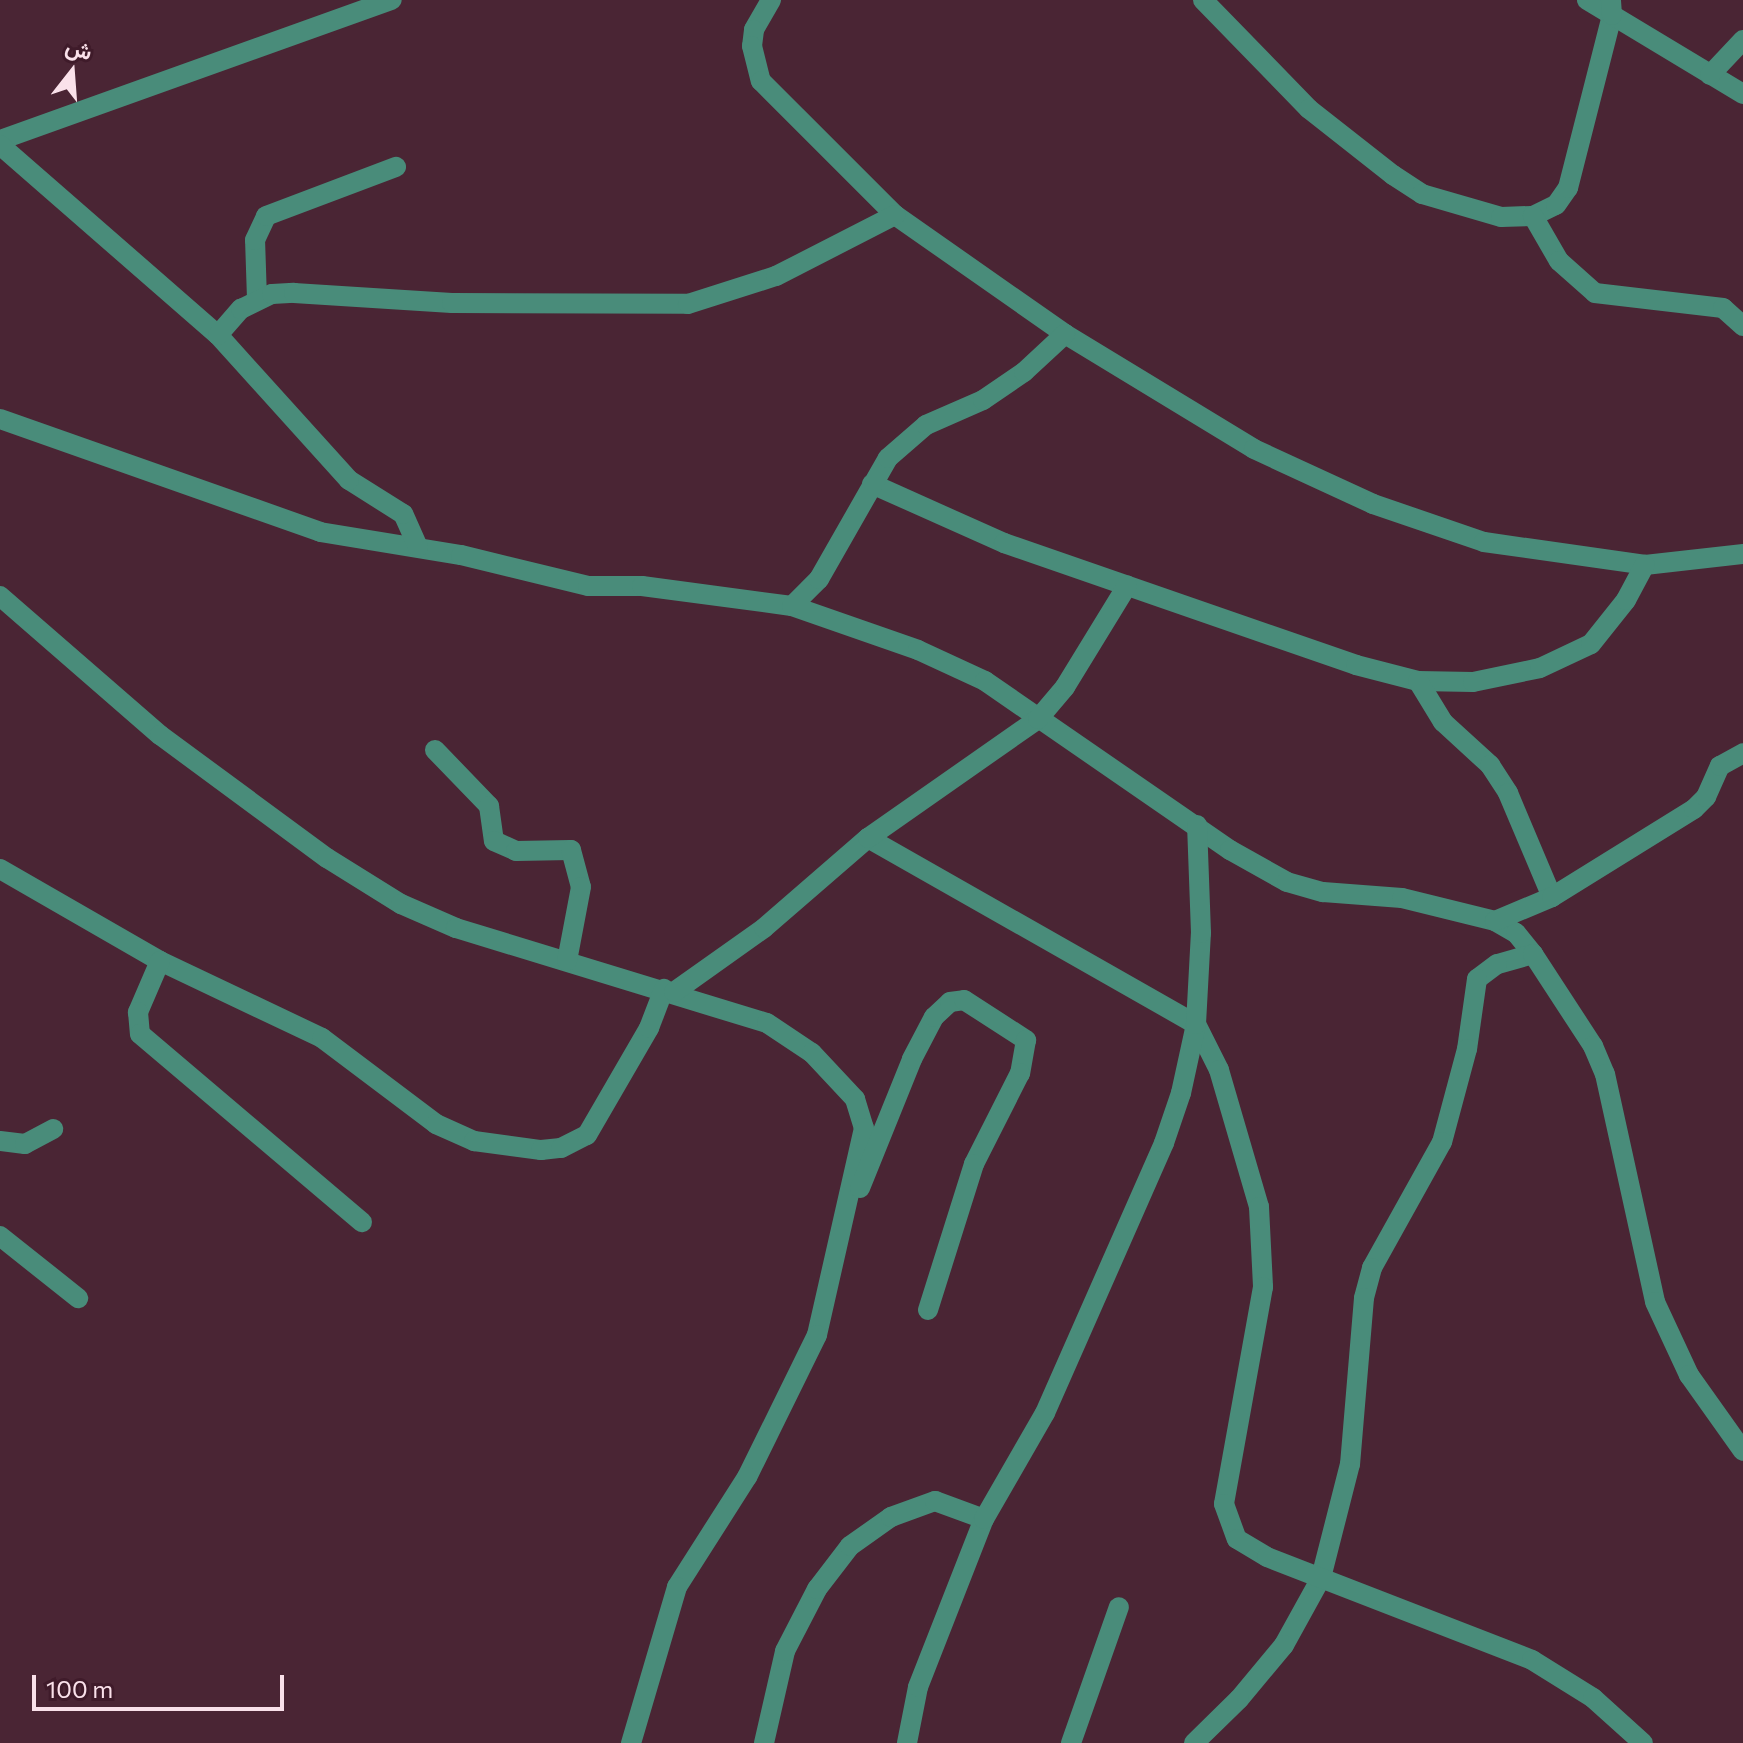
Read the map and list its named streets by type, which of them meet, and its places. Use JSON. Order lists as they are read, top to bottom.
{
  "scale_bar": "100 m",
  "north": "top"
}
